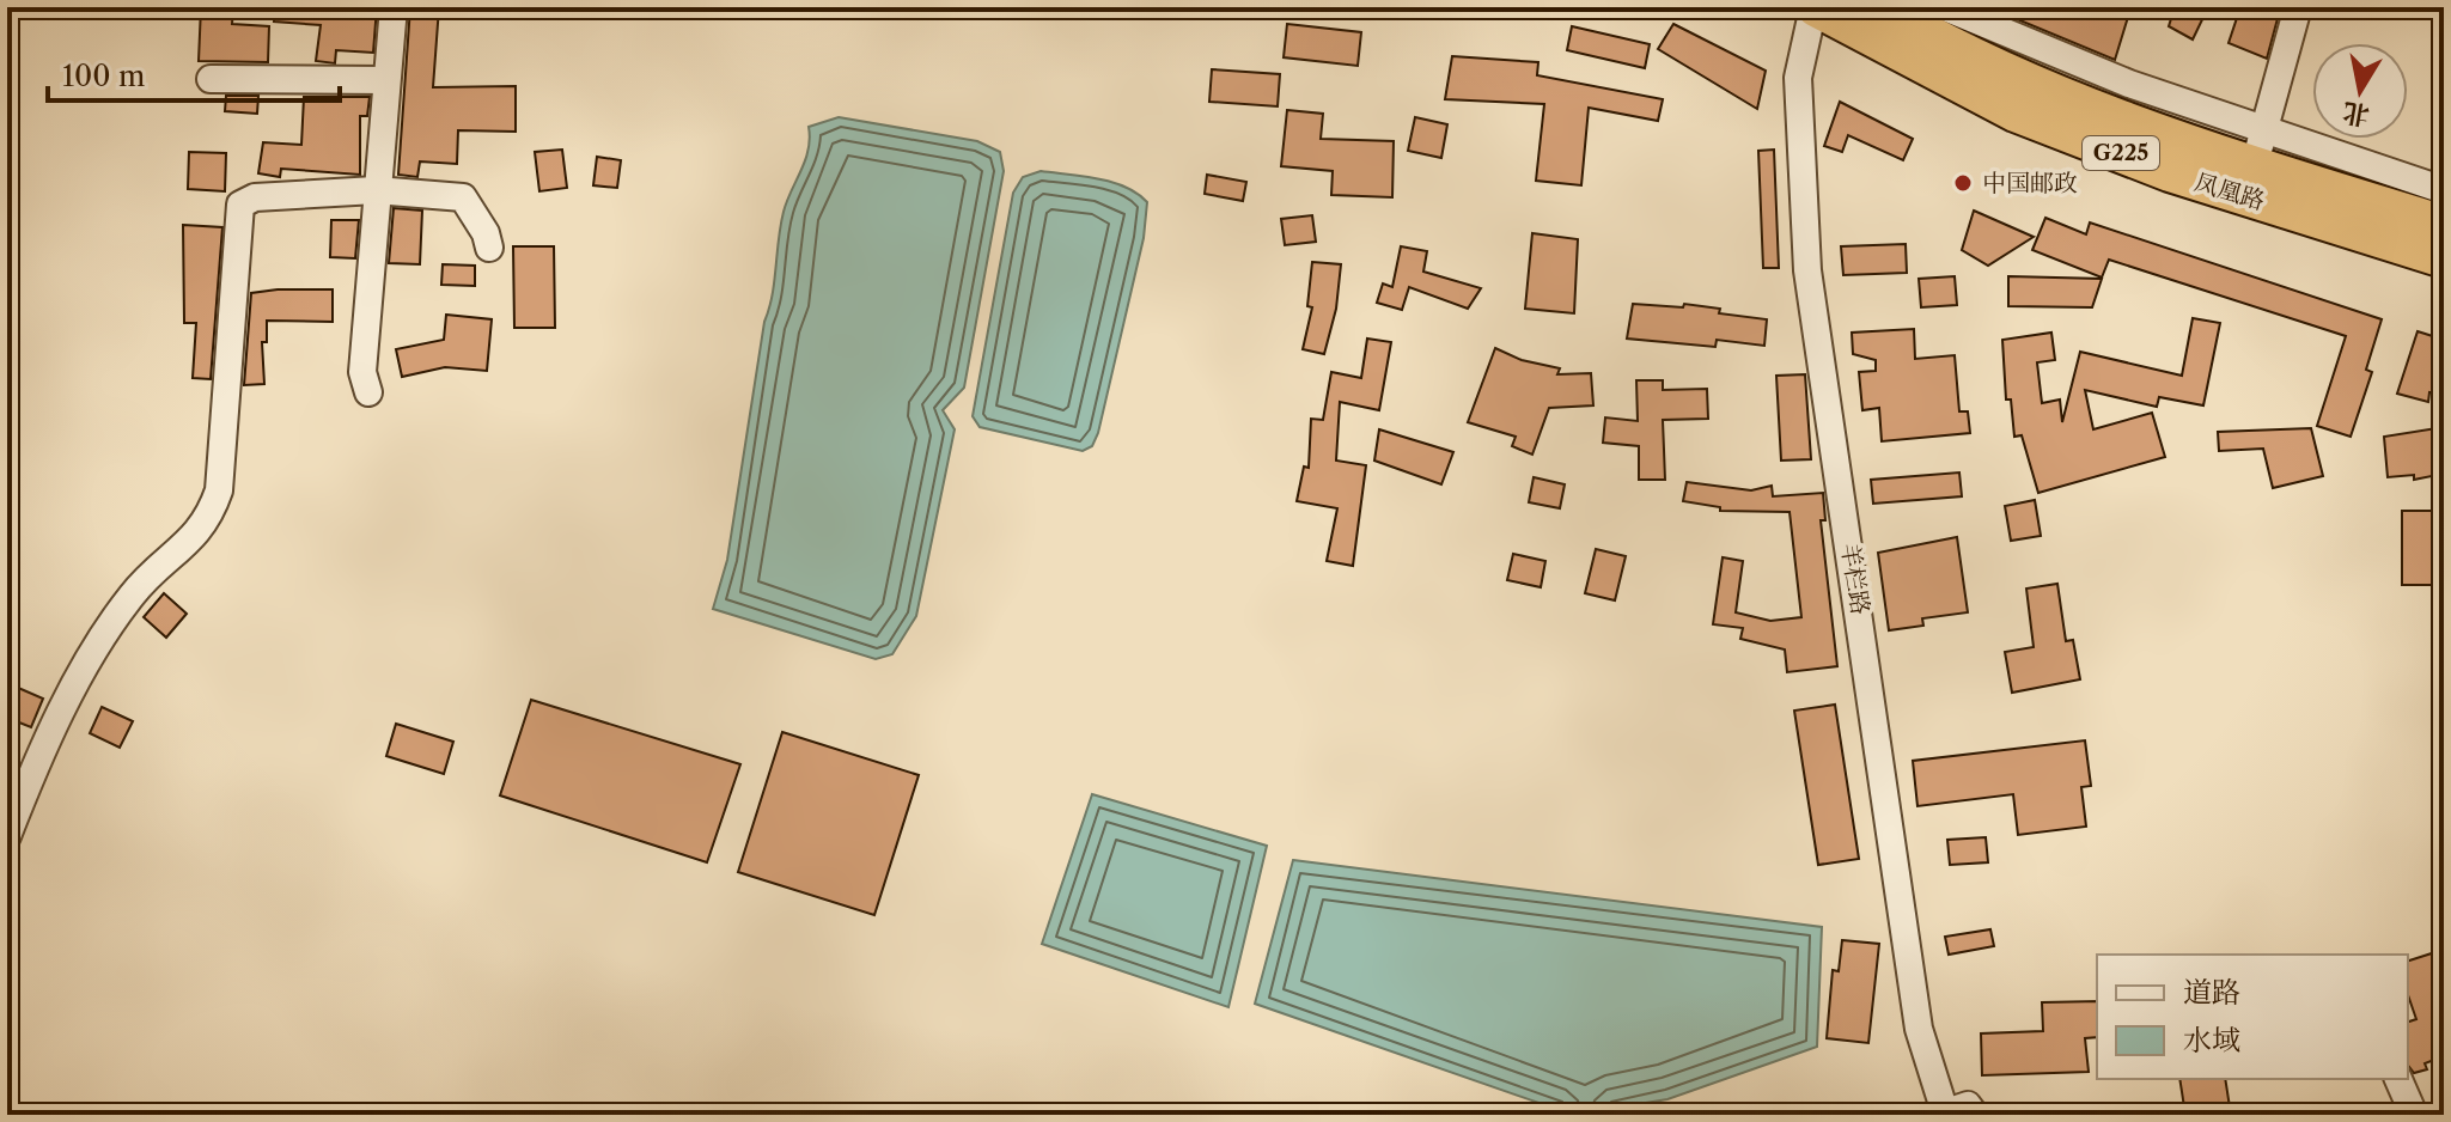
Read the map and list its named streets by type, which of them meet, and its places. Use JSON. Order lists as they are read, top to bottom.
{
  "streets": {
    "highway": ["G225", "凤凰路"],
    "street": ["羊栏路"]
  },
  "crossings": [
    ["凤凰路", "羊栏路"]
  ],
  "places": ["中国邮政"],
  "legend": ["道路", "水域"],
  "scale_bar": "100 m",
  "north": "bottom"
}
